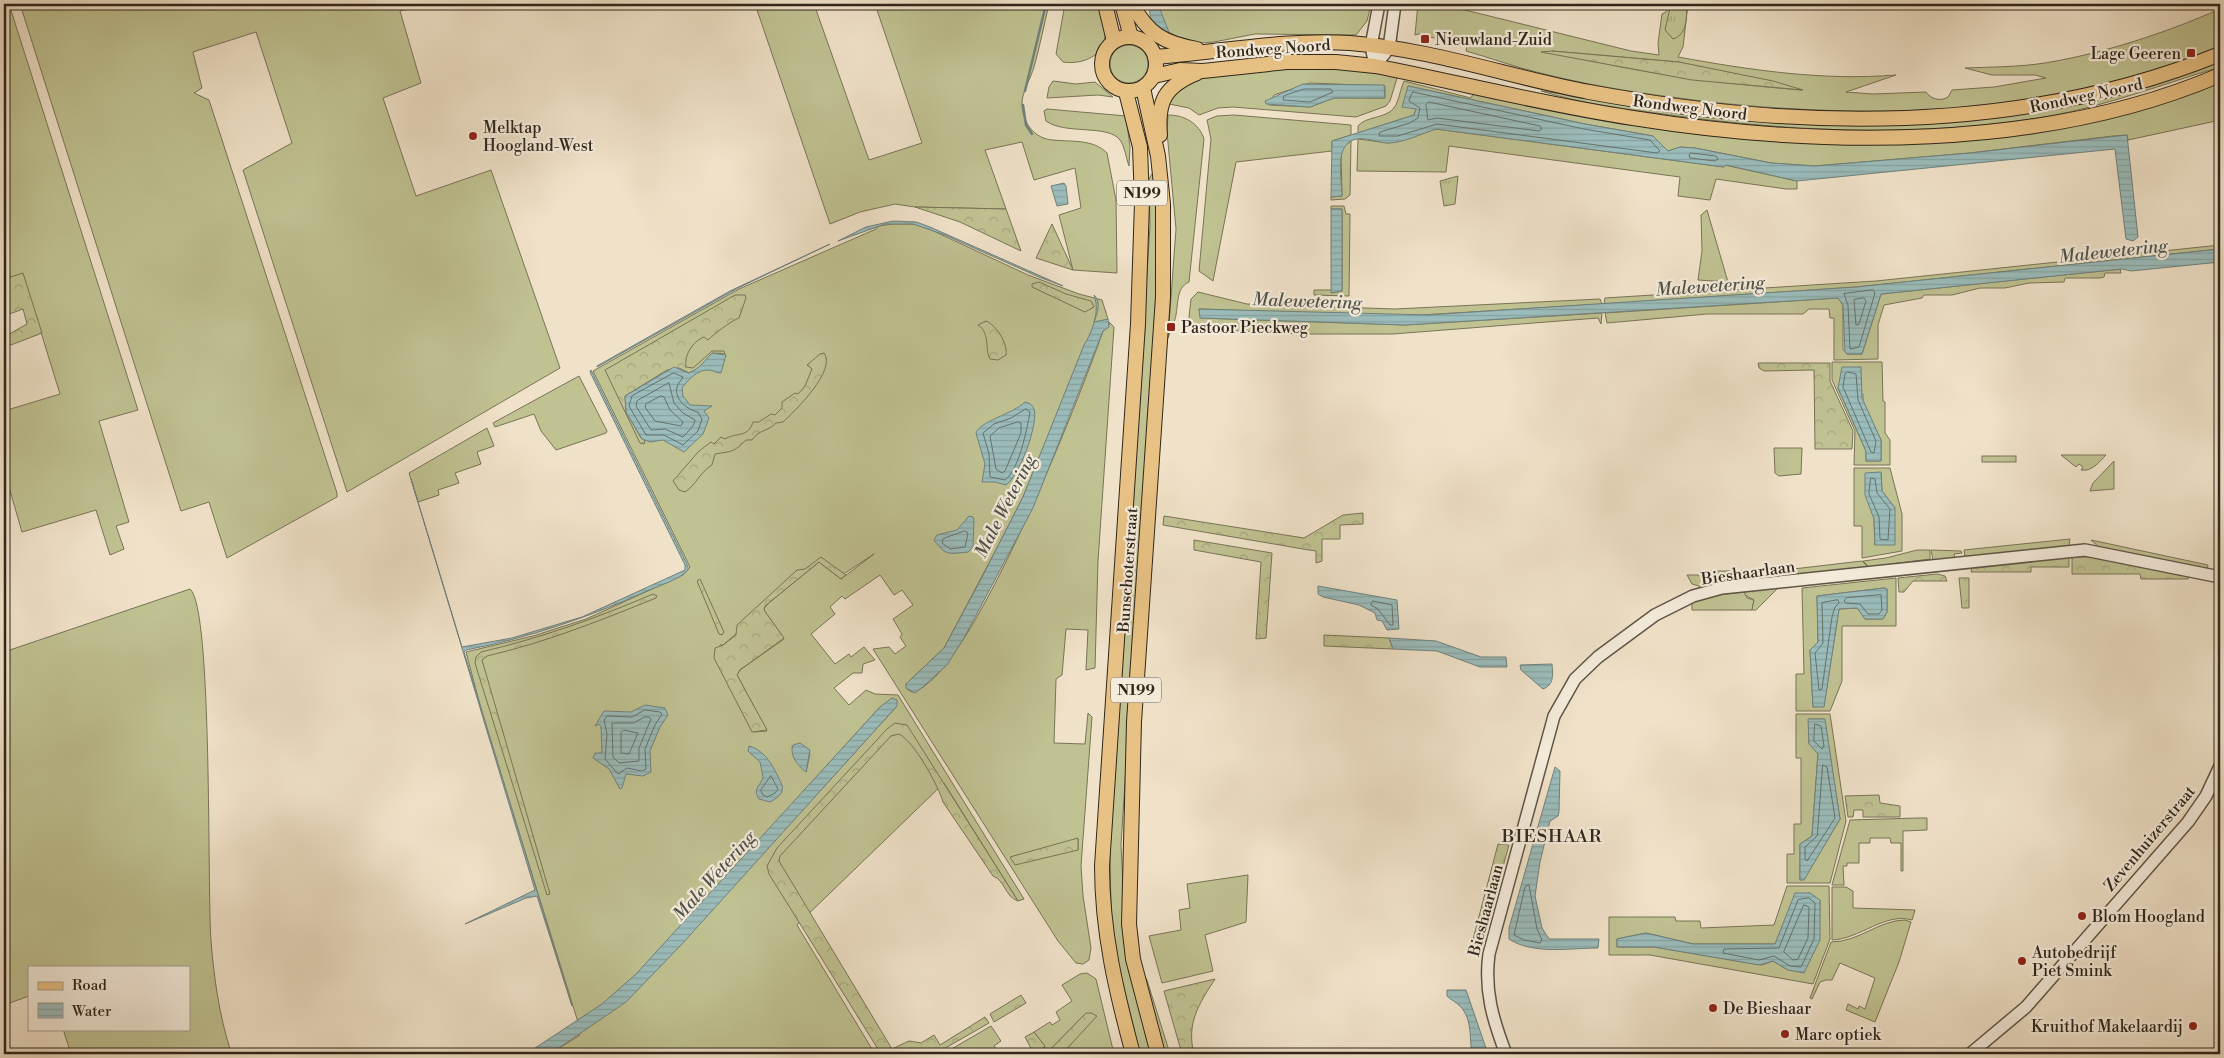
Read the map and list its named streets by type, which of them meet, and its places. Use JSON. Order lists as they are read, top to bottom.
{
  "streets": {
    "main road": ["Rondweg Noord", "N199", "Bunschoterstraat"],
    "street": ["Bieshaarlaan", "Zevenhuizerstraat"]
  },
  "crossings": [
    ["Rondweg Noord", "Bunschoterstraat"]
  ],
  "districts": ["BIESHAAR"],
  "water": ["Malewetering", "Male Wetering"],
  "places": {
    "transit": ["Nieuwland-Zuid", "Lage Geeren", "Pastoor Pieckweg"],
    "other": [
      "Melktap Hoogland-West",
      "Blom Hoogland",
      "Autobedrijf Piet Smink",
      "De Bieshaar",
      "Kruithof Makelaardij",
      "Marc optiek"
    ]
  },
  "legend": ["Road", "Water"]
}
